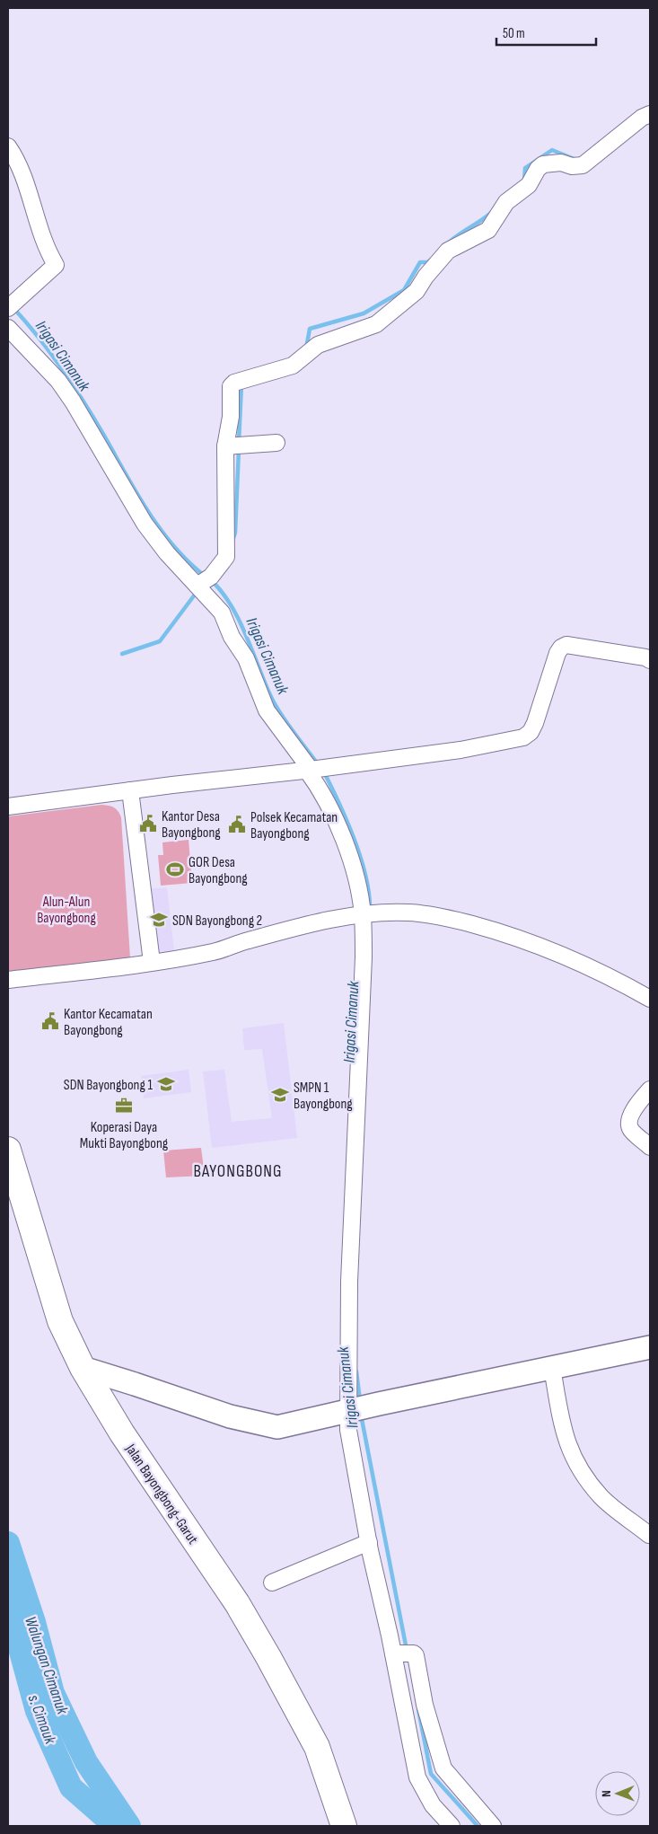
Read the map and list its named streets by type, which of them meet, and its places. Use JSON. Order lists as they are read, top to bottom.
{
  "streets": {
    "main road": ["Jalan Bayongbong-Garut"]
  },
  "districts": ["BAYONGBONG"],
  "water": ["Irigasi Cimanuk", "Walungan Cimanuk", "s. Cimauk"],
  "parks": ["Alun-Alun Bayongbong"],
  "places": {
    "public building": ["Kantor Desa Bayongbong", "Polsek Kecamatan Bayongbong", "Kantor Kecamatan Bayongbong"],
    "sports": ["GOR Desa Bayongbong"],
    "school or university": ["SDN Bayongbong 2", "SDN Bayongbong 1", "SMPN 1 Bayongbong"],
    "office": ["Koperasi Daya Mukti Bayongbong"]
  },
  "scale_bar": "50 m",
  "north": "left"
}
